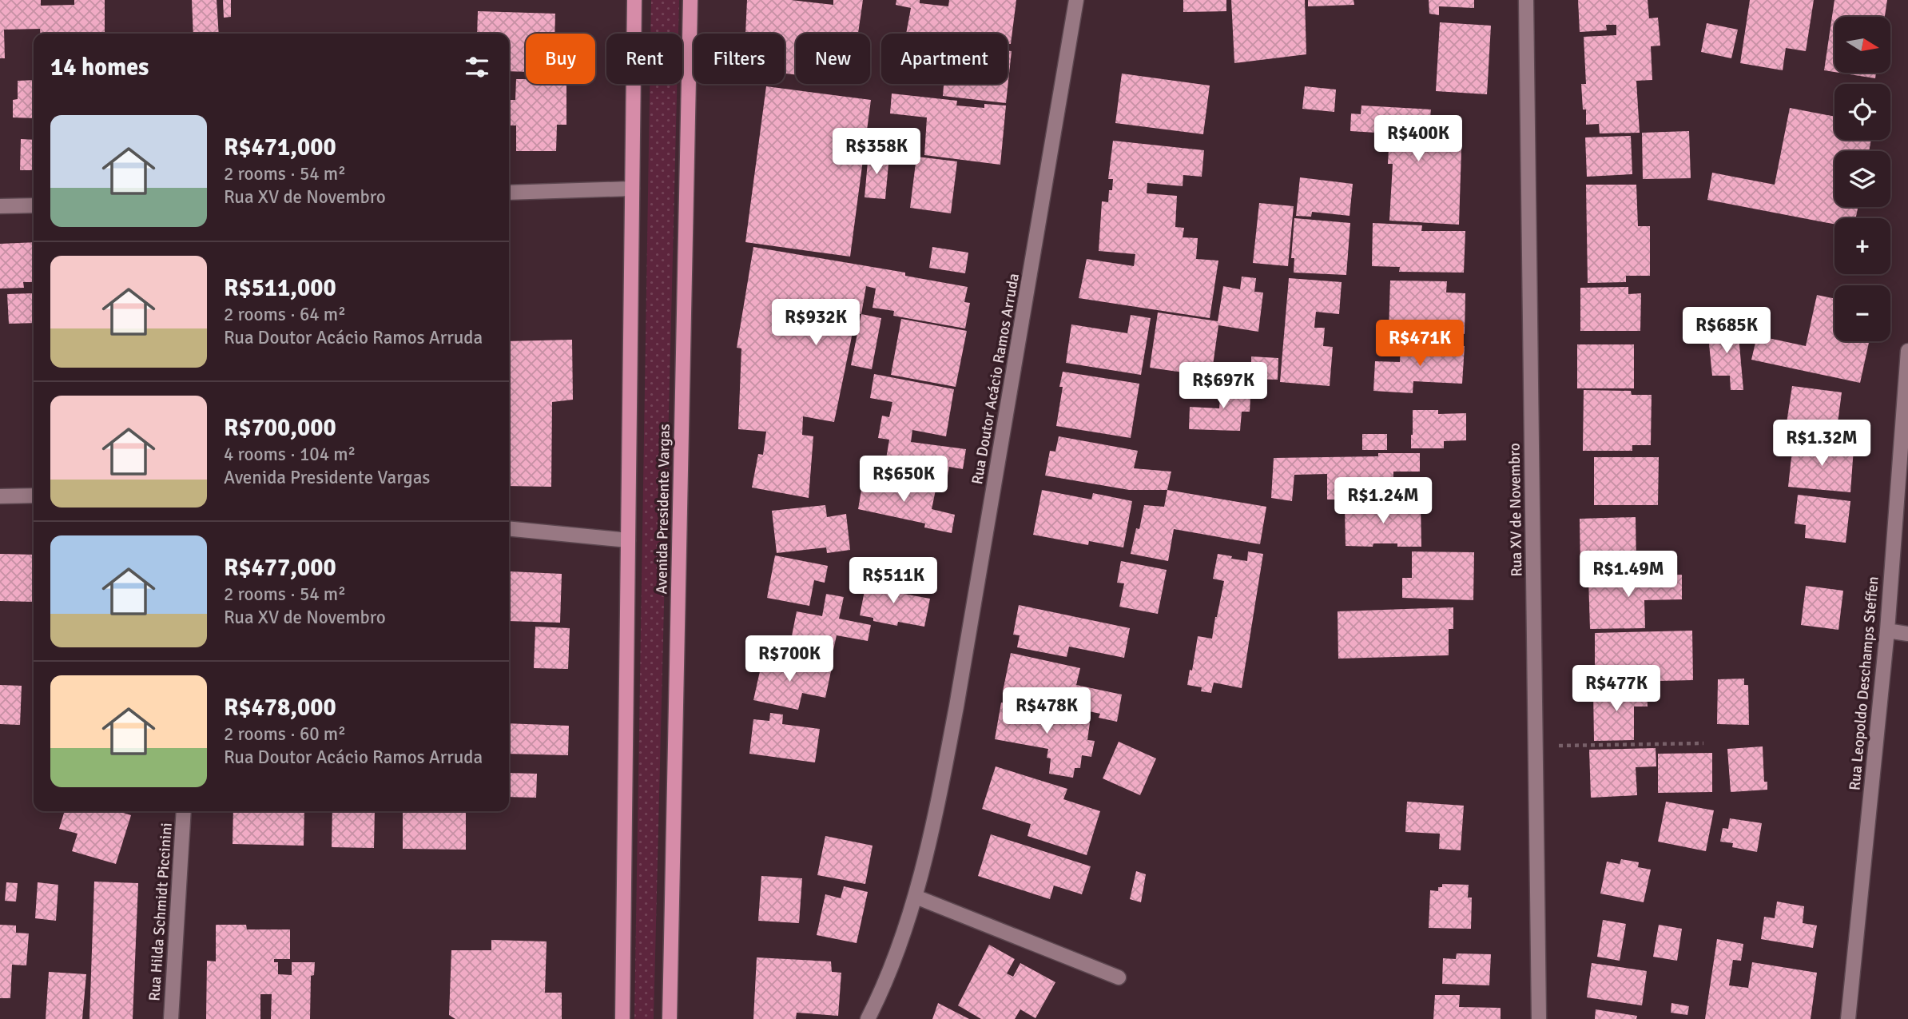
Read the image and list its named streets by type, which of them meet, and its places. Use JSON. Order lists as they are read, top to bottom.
{
  "streets": {
    "main road": ["Avenida Presidente Vargas"],
    "street": [
      "Rua Doutor Acácio Ramos Arruda",
      "Rua XV de Novembro",
      "Rua Leopoldo Deschamps Steffen",
      "Rua Hilda Schmidt Piccinini"
    ]
  },
  "north": "right",
  "page": {
    "map_buttons": ["+", "−"],
    "chip": [
      "Buy",
      "Rent",
      "Filters",
      "New",
      "Apartment"
    ],
    "heading": "14 homes",
    "list": [
      {
        "name": "R$471,000",
        "note": "2 rooms · 54 m² · Rua XV de Novembro"
      },
      {
        "name": "R$511,000",
        "note": "2 rooms · 64 m² · Rua Doutor Acácio Ramos Arruda"
      },
      {
        "name": "R$700,000",
        "note": "4 rooms · 104 m² · Avenida Presidente Vargas"
      },
      {
        "name": "R$477,000",
        "note": "2 rooms · 54 m² · Rua XV de Novembro"
      },
      {
        "name": "R$478,000",
        "note": "2 rooms · 60 m² · Rua Doutor Acácio Ramos Arruda"
      }
    ],
    "price": [
      "R$400K",
      "R$358K",
      "R$932K",
      "R$685K",
      "R$471K",
      "R$697K",
      "R$1.32M",
      "R$650K",
      "R$1.24M",
      "R$1.49M",
      "R$511K",
      "R$700K",
      "R$477K",
      "R$478K"
    ]
  }
}
